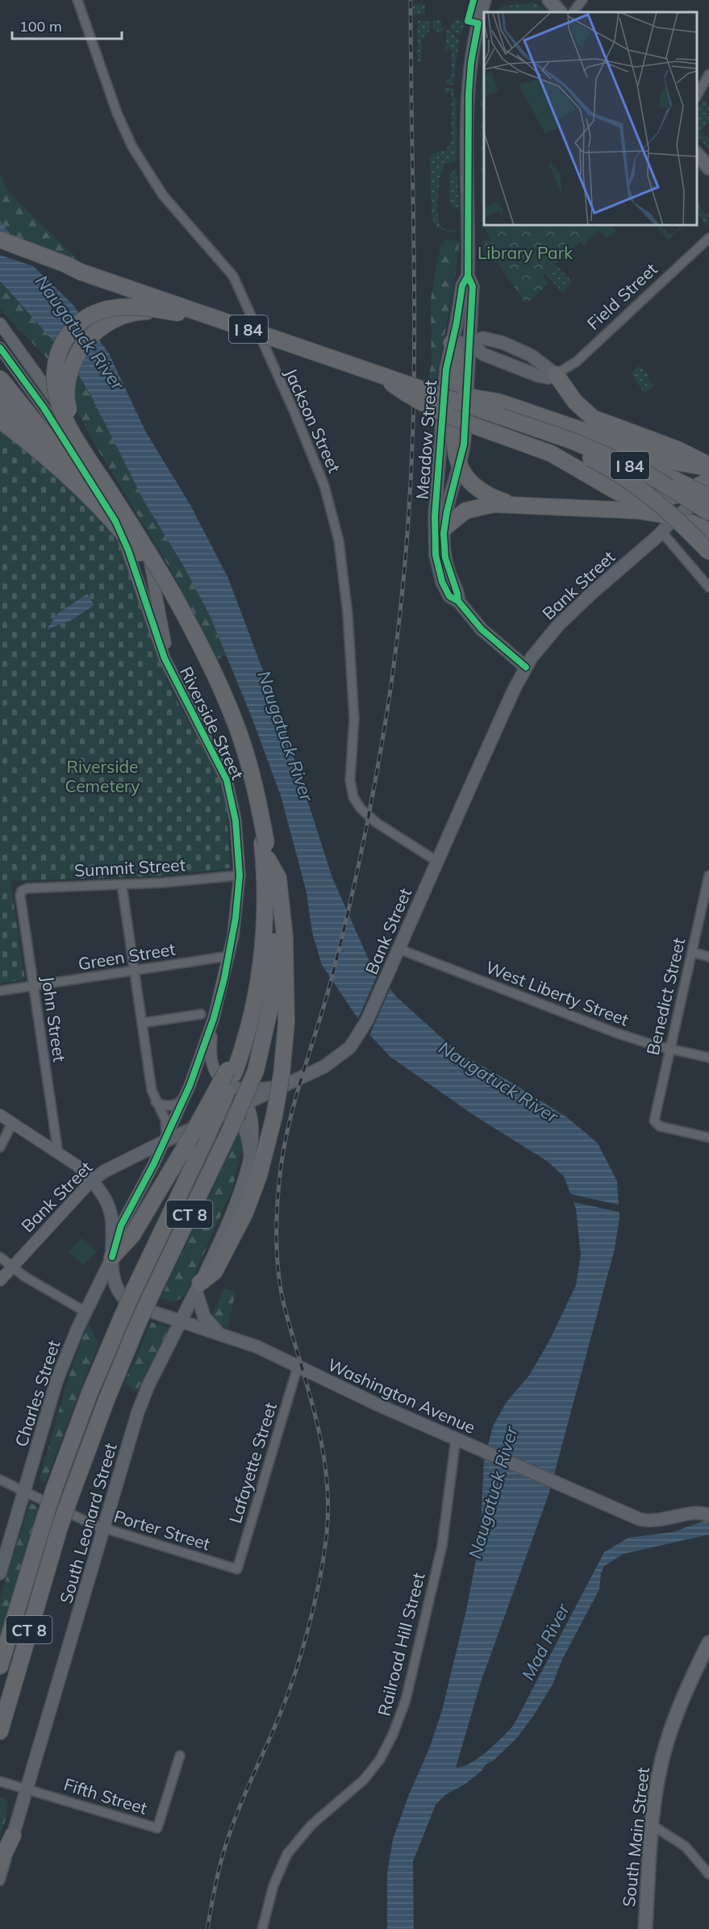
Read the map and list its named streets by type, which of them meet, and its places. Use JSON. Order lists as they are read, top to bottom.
{
  "streets": {
    "highway": ["I 84", "CT 8"],
    "main road": [
      "Meadow Street",
      "Bank Street",
      "Charles Street",
      "Washington Avenue",
      "South Leonard Street",
      "South Main Street"
    ],
    "street": [
      "Field Street",
      "Jackson Street",
      "Riverside Street",
      "Summit Street",
      "Green Street",
      "West Liberty Street",
      "Benedict Street",
      "John Street",
      "Lafayette Street",
      "Porter Street",
      "Railroad Hill Street",
      "Fifth Street"
    ]
  },
  "crossings": [
    ["I 84", "Bank Street"],
    ["Jackson Street", "Bank Street"],
    ["Meadow Street", "Bank Street"],
    ["Bank Street", "Riverside Street"],
    ["Bank Street", "West Liberty Street"],
    ["Bank Street", "Washington Avenue"],
    ["Riverside Street", "Summit Street"],
    ["Riverside Street", "Green Street"],
    ["Riverside Street", "CT 8"],
    ["Riverside Street", "Charles Street"],
    ["Riverside Street", "Washington Avenue"],
    ["Summit Street", "John Street"],
    ["Green Street", "John Street"],
    ["West Liberty Street", "Benedict Street"],
    ["Charles Street", "Washington Avenue"],
    ["Charles Street", "Porter Street"],
    ["Washington Avenue", "Lafayette Street"],
    ["Washington Avenue", "South Leonard Street"],
    ["Washington Avenue", "Railroad Hill Street"],
    ["Lafayette Street", "Porter Street"],
    ["South Leonard Street", "Porter Street"],
    ["South Leonard Street", "Fifth Street"]
  ],
  "water": ["Naugatuck River", "Mad River"],
  "parks": ["Library Park", "Riverside Cemetery"],
  "scale_bar": "100 m"
}
